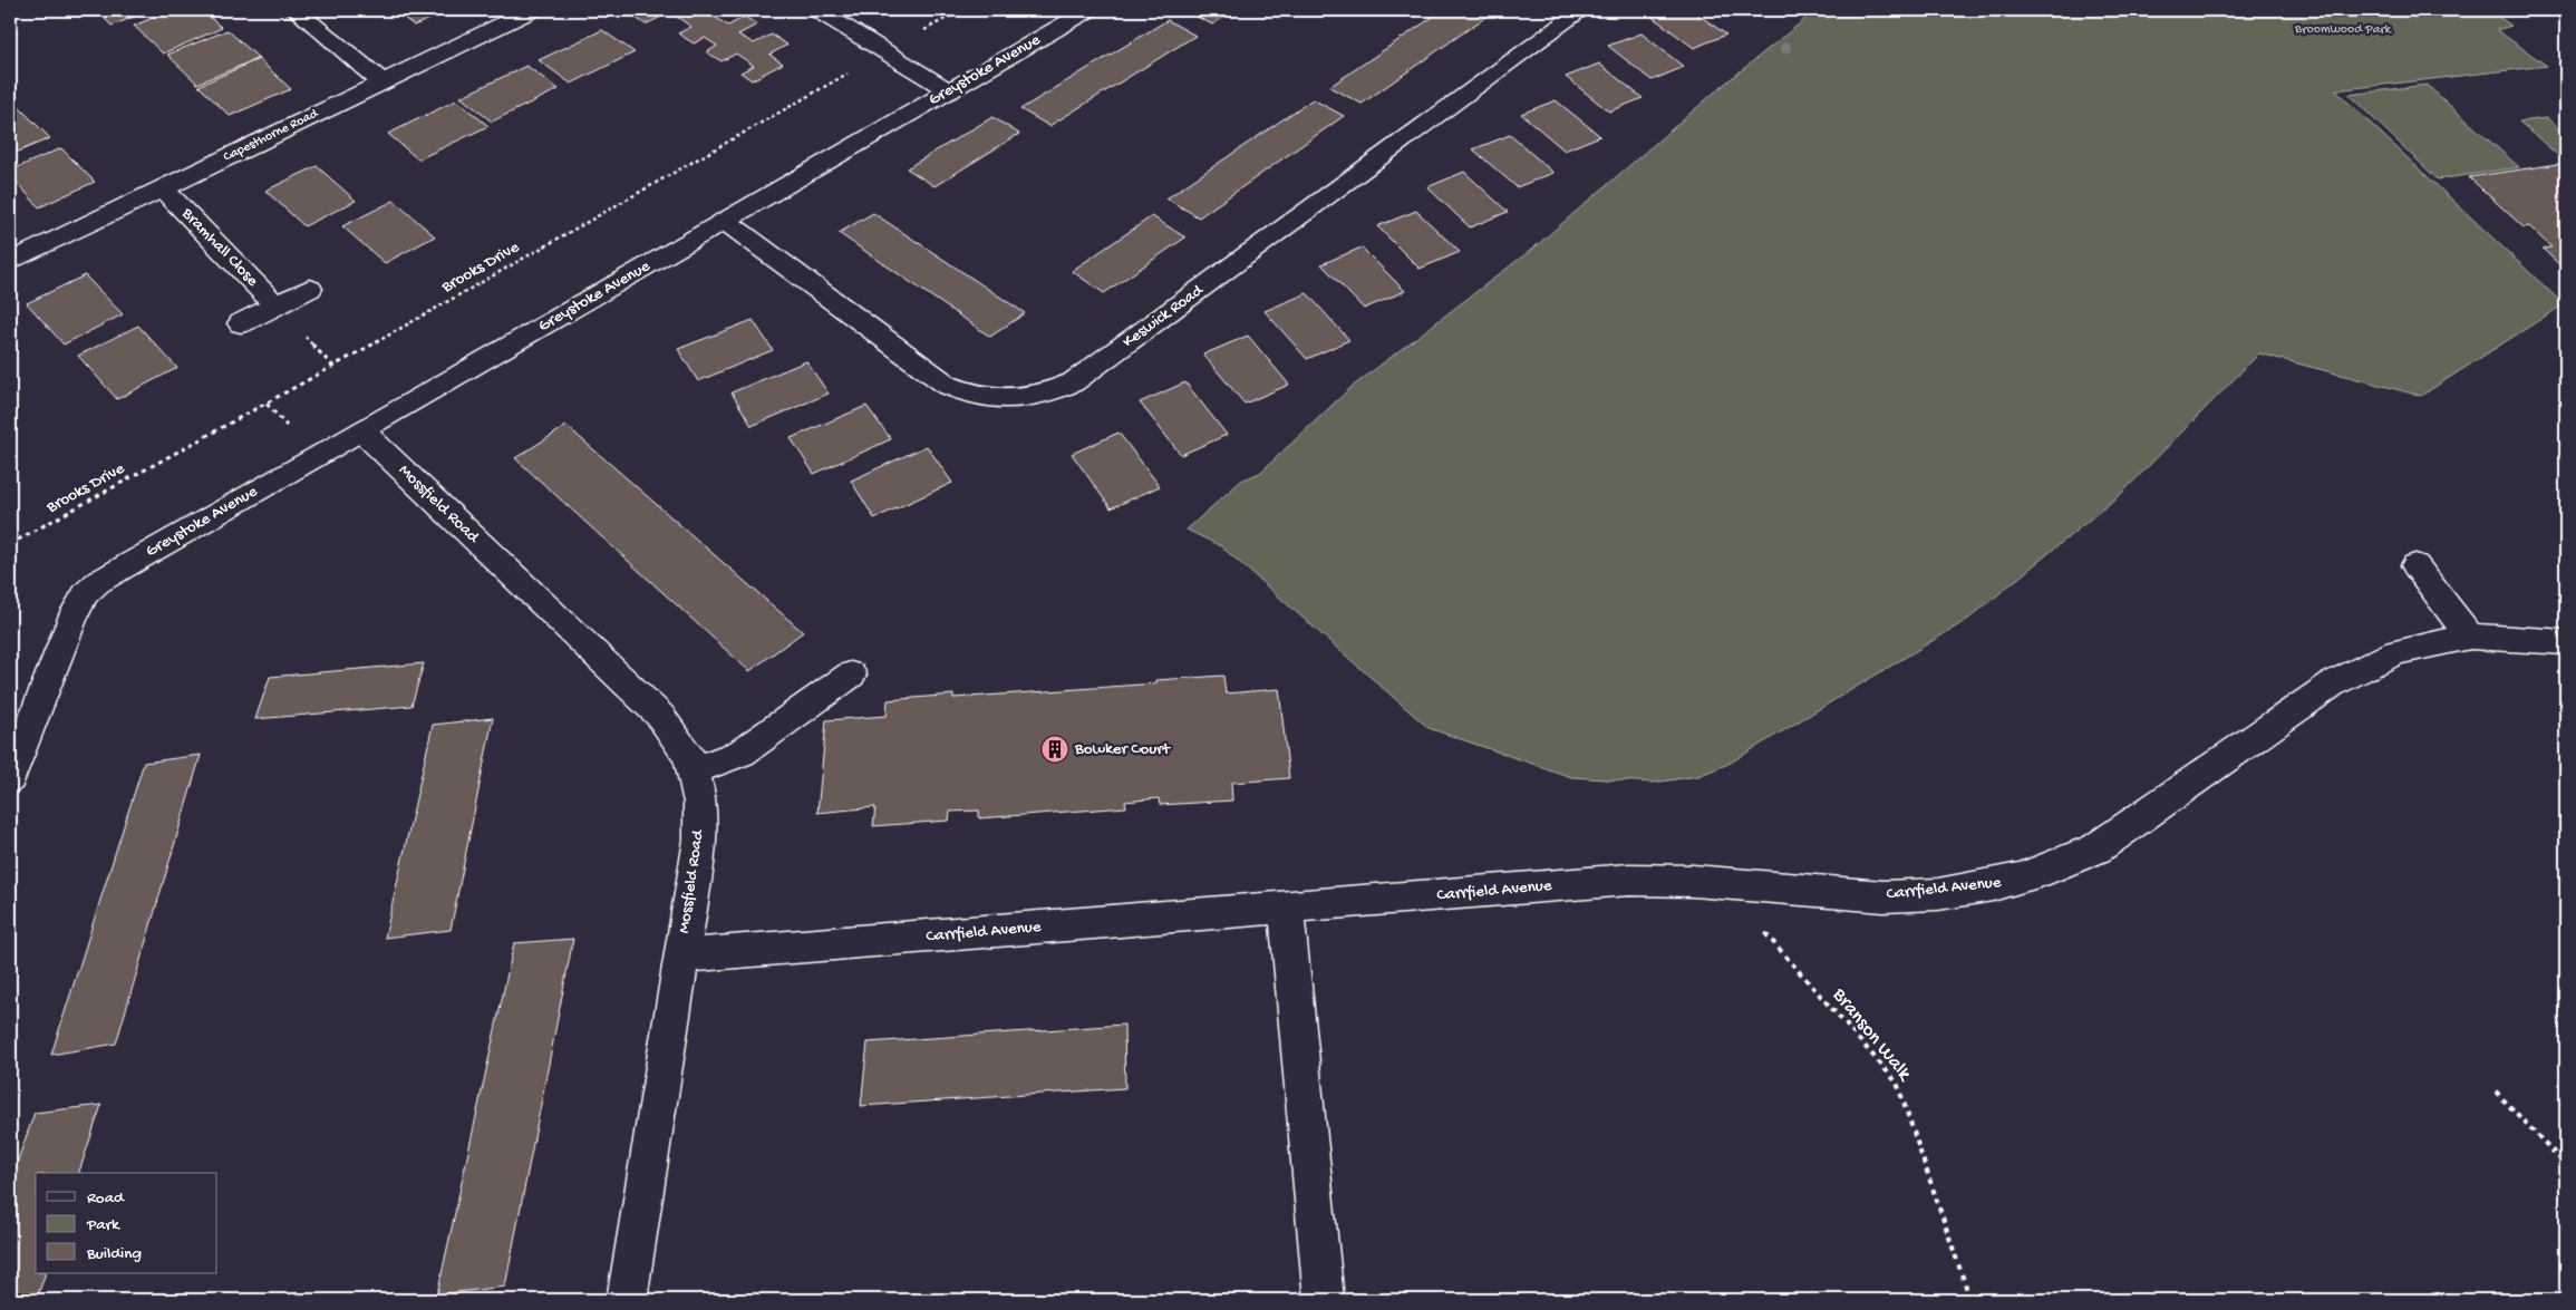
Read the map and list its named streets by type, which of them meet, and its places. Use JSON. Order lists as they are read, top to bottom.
{
  "streets": {
    "street": [
      "Greystoke Avenue",
      "Capesthorne Road",
      "Bramhall Close",
      "Keswick Road",
      "Mossfield Road",
      "Carrfield Avenue"
    ],
    "path": ["Brooks Drive", "Branson Walk"]
  },
  "crossings": [
    ["Greystoke Avenue", "Keswick Road"],
    ["Greystoke Avenue", "Mossfield Road"],
    ["Capesthorne Road", "Bramhall Close"],
    ["Mossfield Road", "Carrfield Avenue"],
    ["Carrfield Avenue", "Branson Walk"]
  ],
  "parks": ["Broomwood Park"],
  "places": {
    "building": ["Bowker Court"]
  },
  "legend": ["Road", "Park", "Building"]
}
